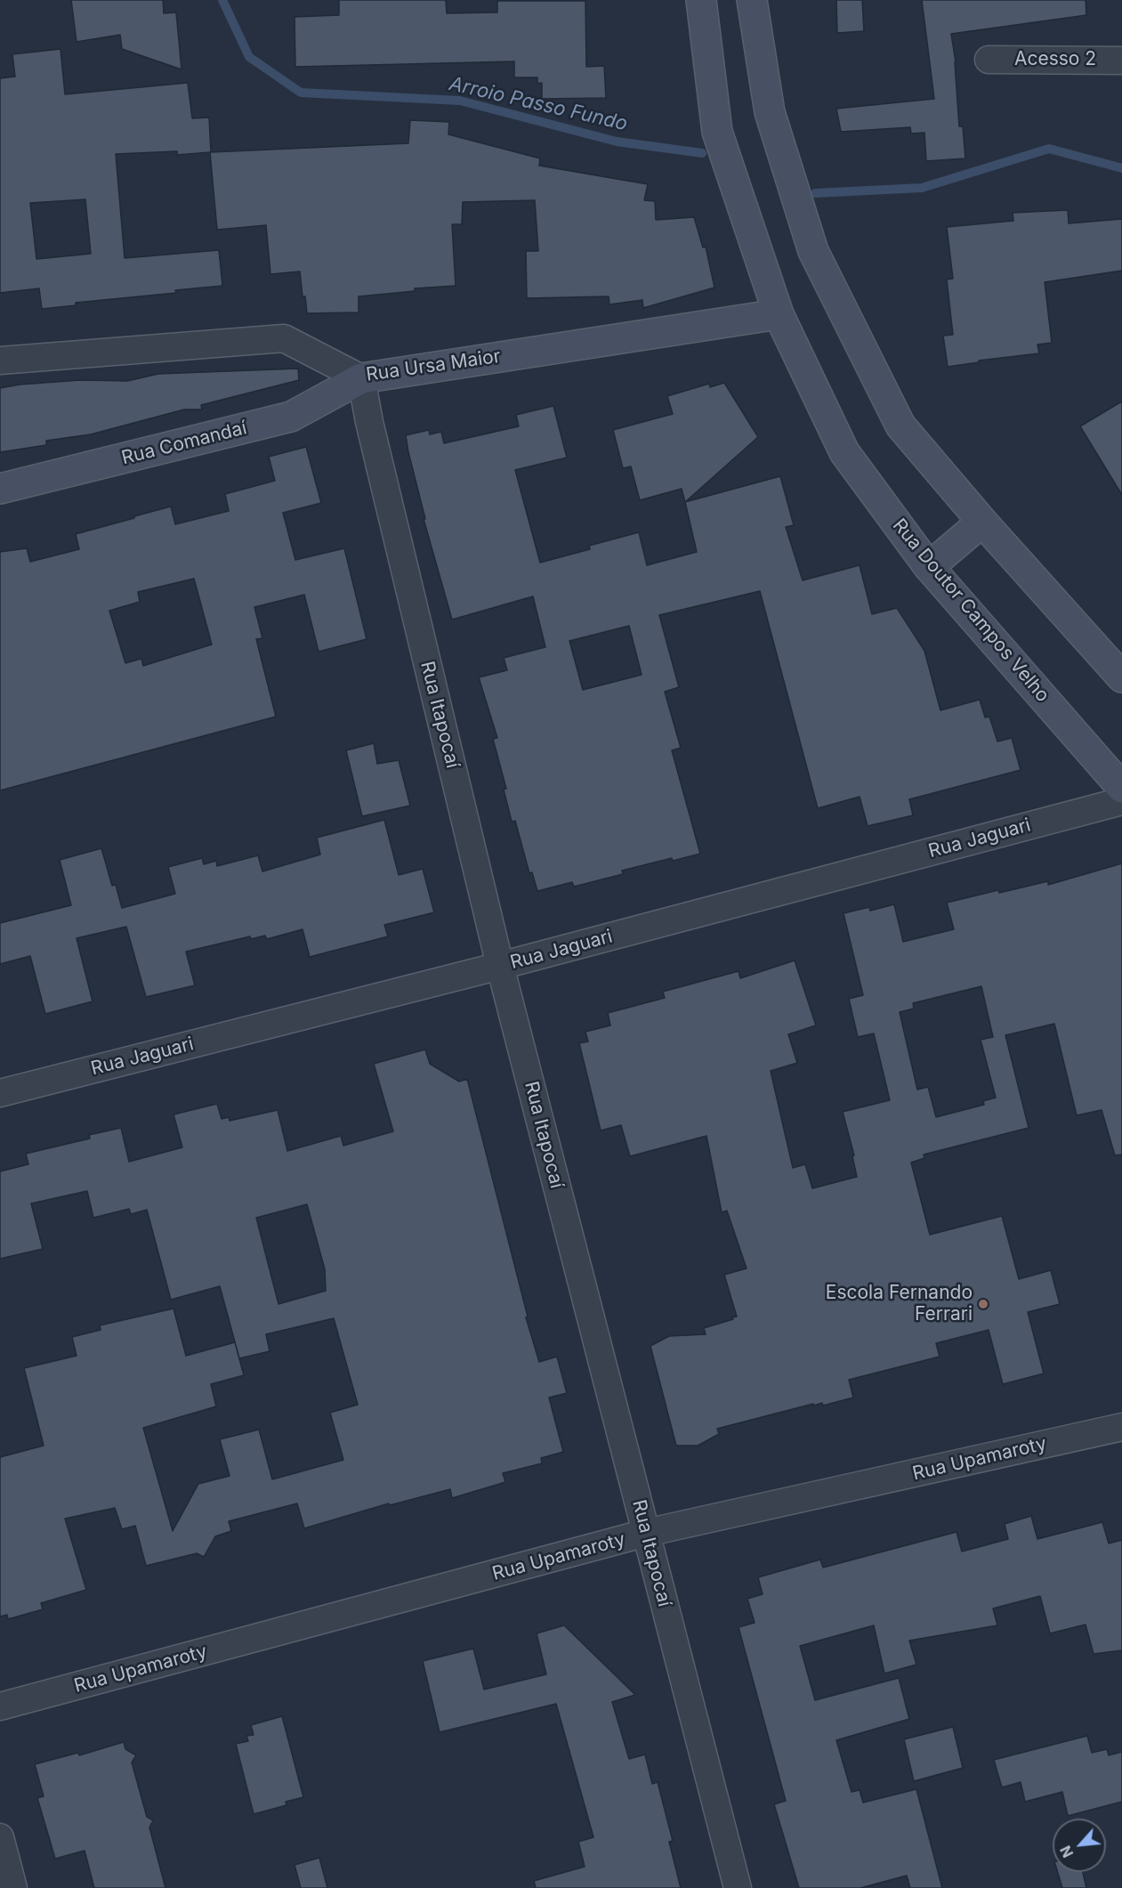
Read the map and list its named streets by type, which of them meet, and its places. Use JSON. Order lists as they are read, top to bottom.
{
  "streets": {
    "main road": ["Rua Ursa Maior", "Rua Comandaí", "Rua Doutor Campos Velho"],
    "street": [
      "Acesso 2",
      "Rua Itapocaí",
      "Rua Jaguari",
      "Rua Upamaroty"
    ]
  },
  "crossings": [
    ["Rua Ursa Maior", "Rua Comandaí"],
    ["Rua Ursa Maior", "Rua Doutor Campos Velho"],
    ["Rua Ursa Maior", "Rua Itapocaí"],
    ["Rua Comandaí", "Rua Itapocaí"],
    ["Rua Itapocaí", "Rua Jaguari"],
    ["Rua Itapocaí", "Rua Upamaroty"]
  ],
  "water": ["Arroio Passo Fundo"],
  "places": ["Escola Fernando Ferrari"],
  "north": "bottom left"
}
